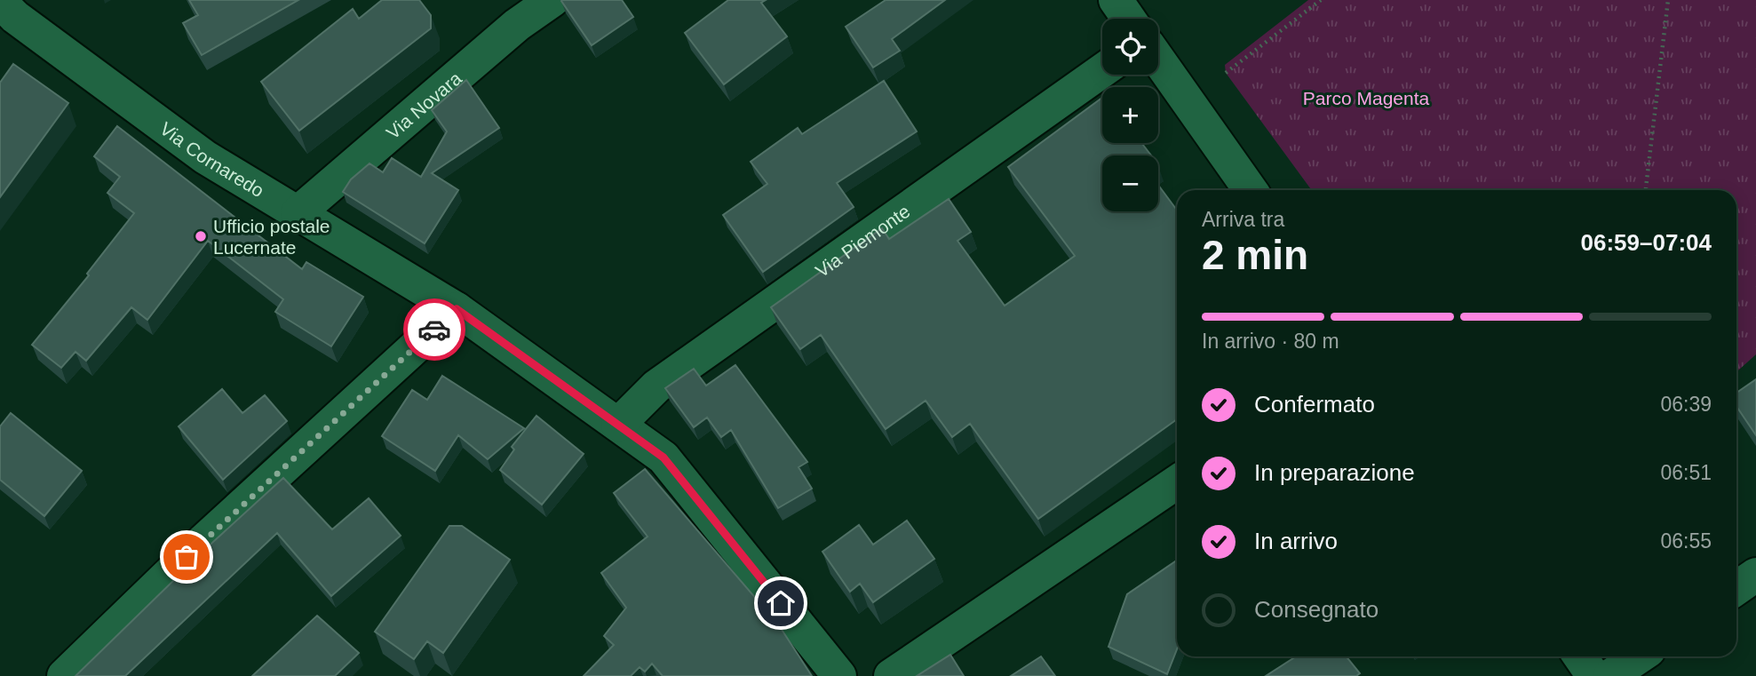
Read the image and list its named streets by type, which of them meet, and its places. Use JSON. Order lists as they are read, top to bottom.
{
  "streets": {
    "street": ["Via Novara", "Via Cornaredo", "Via Piemonte"]
  },
  "crossings": [
    ["Via Novara", "Via Cornaredo"],
    ["Via Cornaredo", "Via Piemonte"]
  ],
  "parks": ["Parco Magenta"],
  "places": ["Ufficio postale Lucernate"],
  "page": {
    "map_buttons": ["+", "−"],
    "heading": ["2 min", "Arriva tra", "06:59–07:04"],
    "bar": "In arrivo · 80 m",
    "list": [
      ["Confermato", "06:39"],
      ["In preparazione", "06:51"],
      ["In arrivo", "06:55"],
      "Consegnato"
    ]
  }
}
